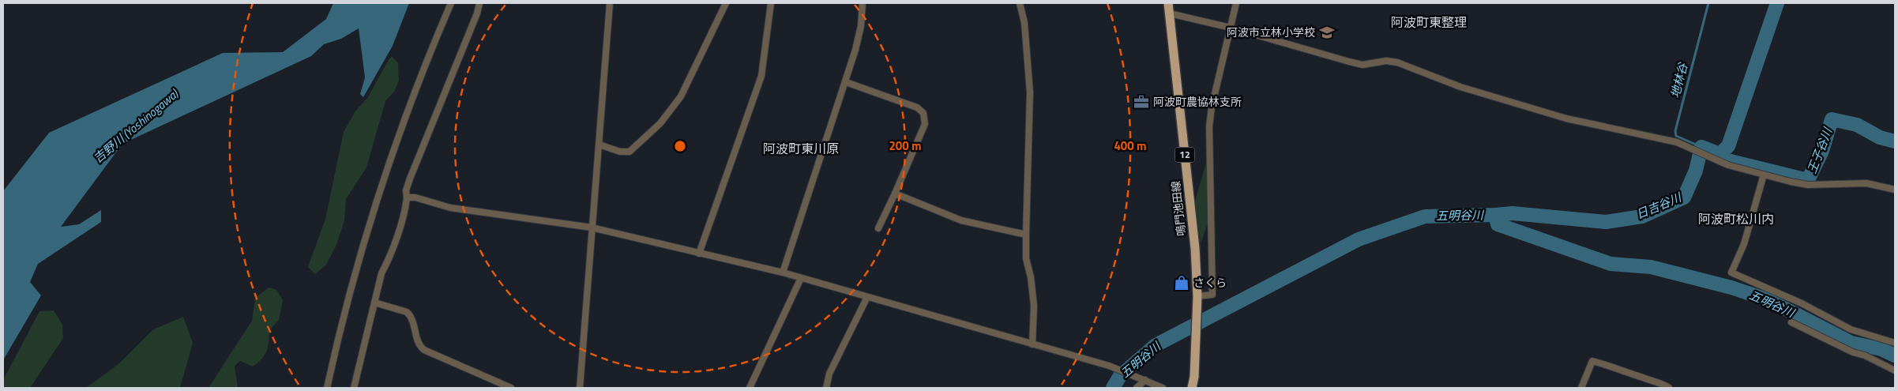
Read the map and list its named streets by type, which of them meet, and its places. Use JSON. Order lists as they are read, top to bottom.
{
  "streets": {
    "main road": ["12", "鳴門池田線"]
  },
  "districts": ["阿波町東整理", "阿波町東川原", "阿波町松川内"],
  "water": [
    "地林谷",
    "吉野川 (Yoshinogawa)",
    "王子谷川",
    "日吉谷川",
    "五明谷川"
  ],
  "places": {
    "school or university": ["阿波市立林小学校"],
    "office": ["阿波町農協林支所"],
    "shop": ["さくら"]
  },
  "rings": ["200 m", "400 m"]
}
